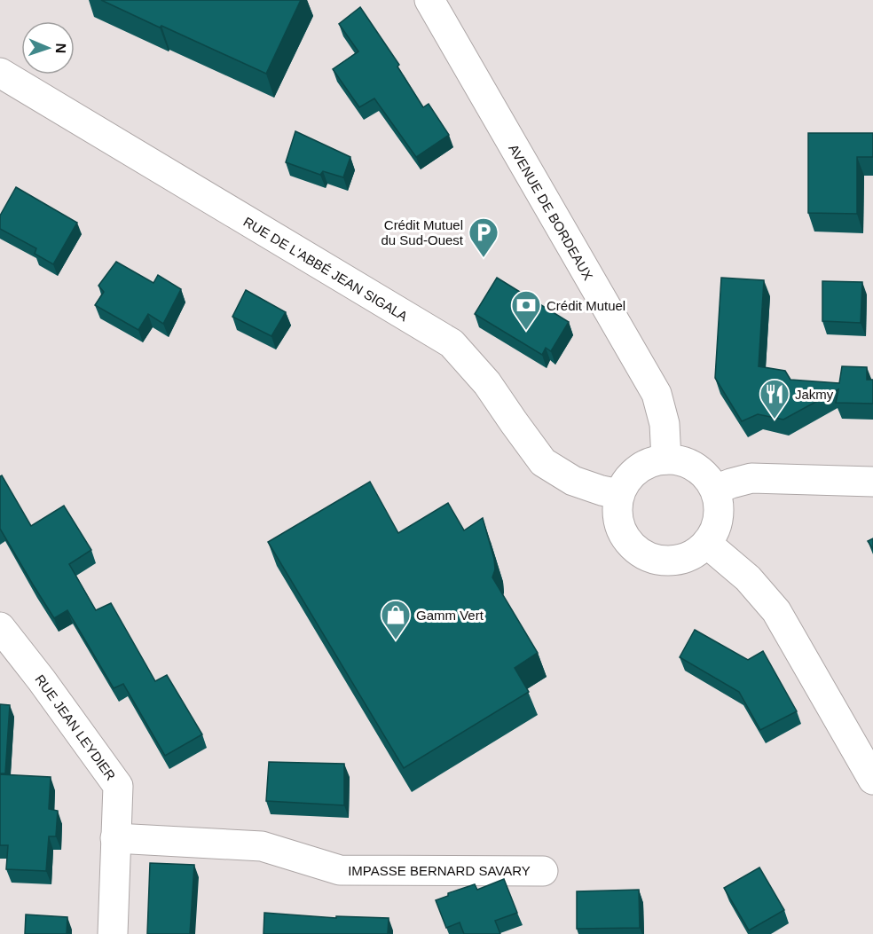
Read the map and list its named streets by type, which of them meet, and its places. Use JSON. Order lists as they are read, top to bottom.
{
  "streets": {
    "street": [
      "AVENUE DE BORDEAUX",
      "RUE DE L'ABBÉ JEAN SIGALA",
      "RUE JEAN LEYDIER",
      "IMPASSE BERNARD SAVARY"
    ]
  },
  "crossings": [
    ["AVENUE DE BORDEAUX", "RUE DE L'ABBÉ JEAN SIGALA"],
    ["RUE JEAN LEYDIER", "IMPASSE BERNARD SAVARY"]
  ],
  "places": {
    "parking": ["Crédit Mutuel du Sud-Ouest"],
    "bank": ["Crédit Mutuel"],
    "restaurant": ["Jakmy"],
    "shop": ["Gamm Vert"]
  },
  "north": "right"
}
